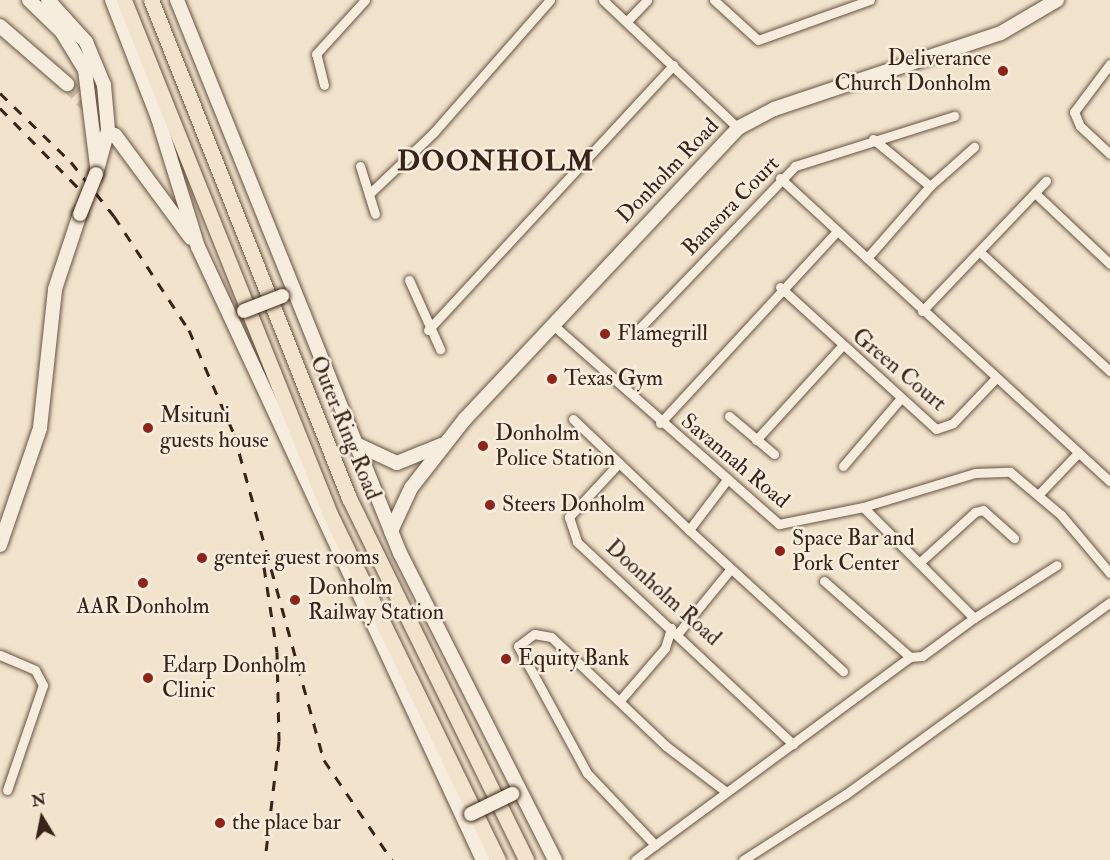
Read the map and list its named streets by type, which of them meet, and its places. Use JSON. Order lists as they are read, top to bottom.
{
  "streets": {
    "main road": ["Donholm Road", "Outer Ring Road"],
    "street": [
      "Bansora Court",
      "Green Court",
      "Savannah Road",
      "Doonholm Road"
    ]
  },
  "crossings": [
    ["Donholm Road", "Savannah Road"]
  ],
  "districts": ["DOONHOLM"],
  "places": [
    "Deliverance Church Donholm",
    "Flamegrill",
    "Texas Gym",
    "Msituni guests house",
    "Donholm Police Station",
    "Steers Donholm",
    "Space Bar and Pork Center",
    "genter guest rooms",
    "AAR Donholm",
    "Donholm Railway Station",
    "Equity Bank",
    "Edarp Donholm Clinic",
    "the place bar"
  ],
  "north": "top"
}
